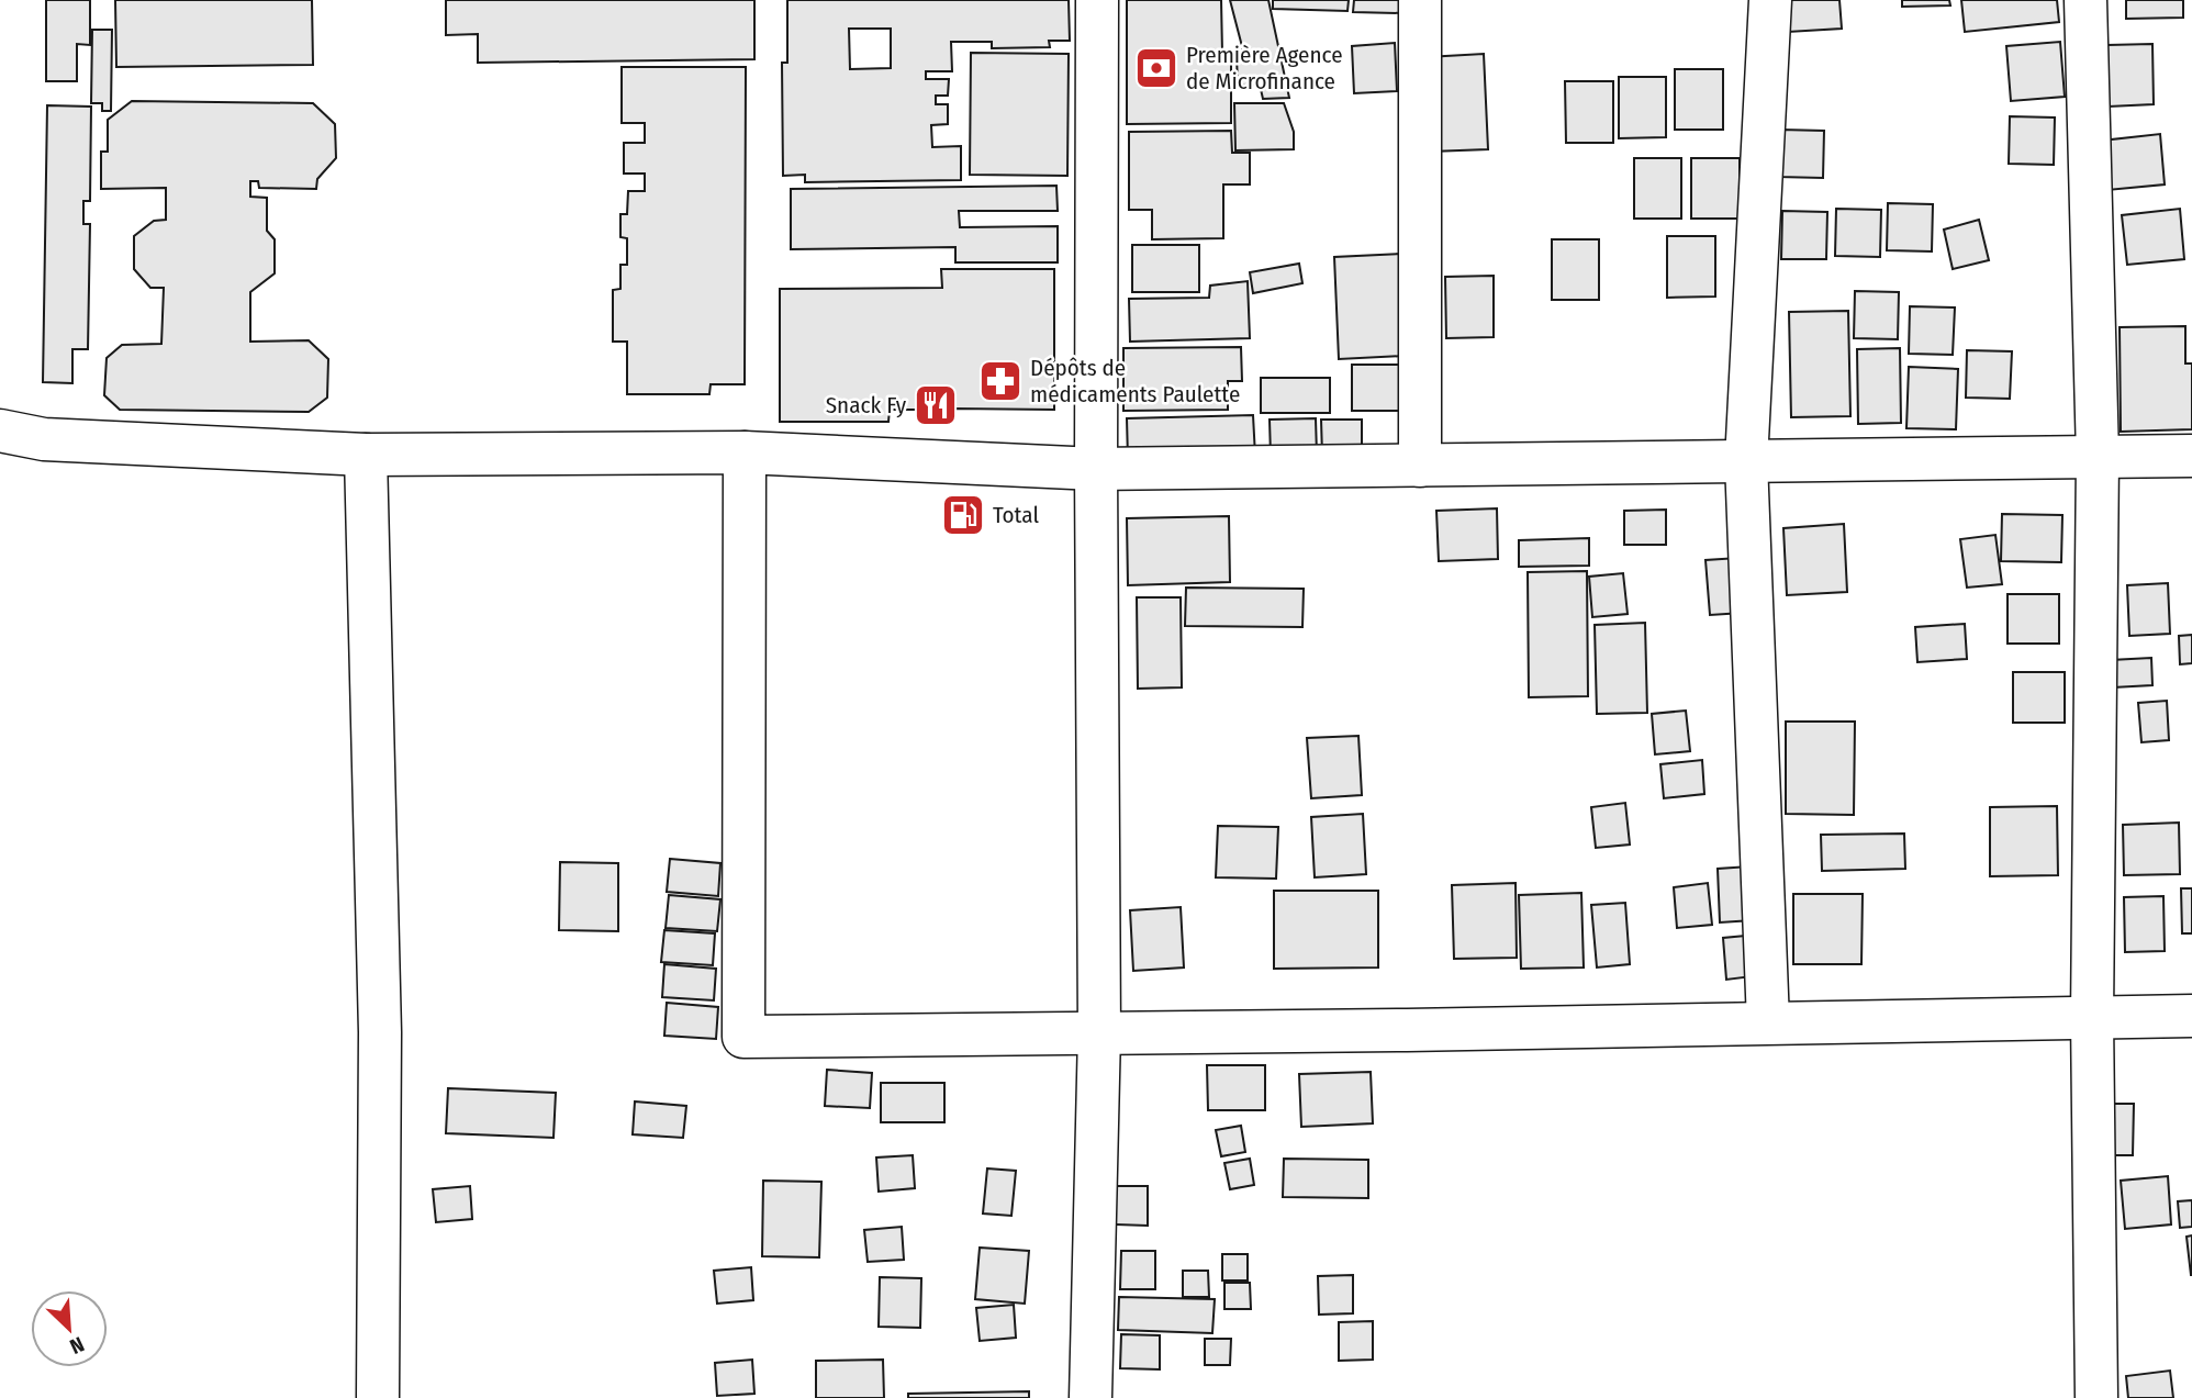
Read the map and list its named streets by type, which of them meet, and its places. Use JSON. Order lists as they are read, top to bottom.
{
  "places": {
    "bank": ["Première Agence de Microfinance"],
    "pharmacy": ["Dépôts de médicaments Paulette"],
    "restaurant": ["Snack Fy"],
    "fuel station": ["Total"]
  },
  "north": "bottom right"
}
